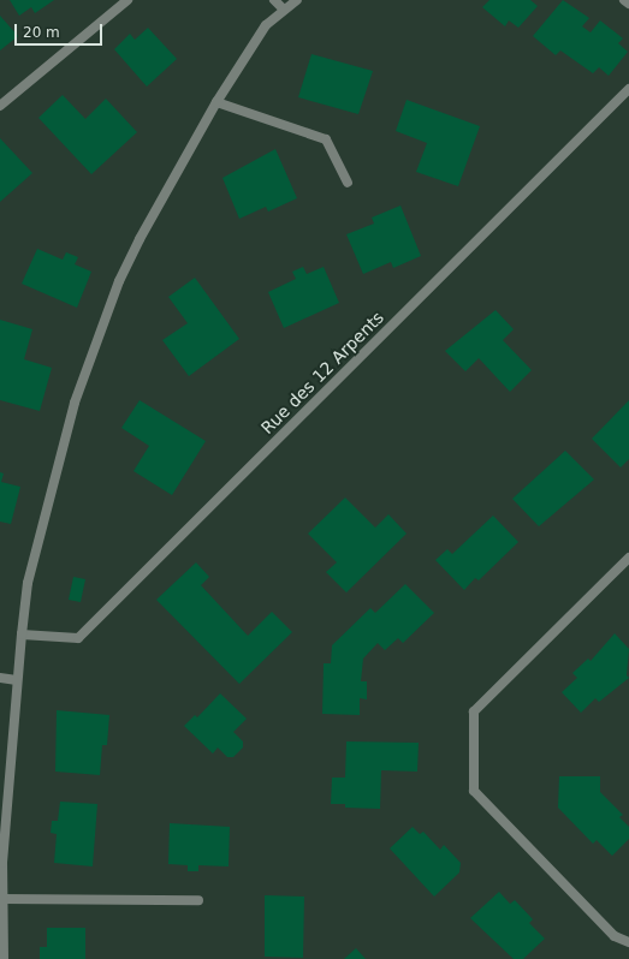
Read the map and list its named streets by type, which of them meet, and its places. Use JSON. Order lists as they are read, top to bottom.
{
  "streets": {
    "street": ["Rue des 12 Arpents"]
  },
  "scale_bar": "20 m"
}
